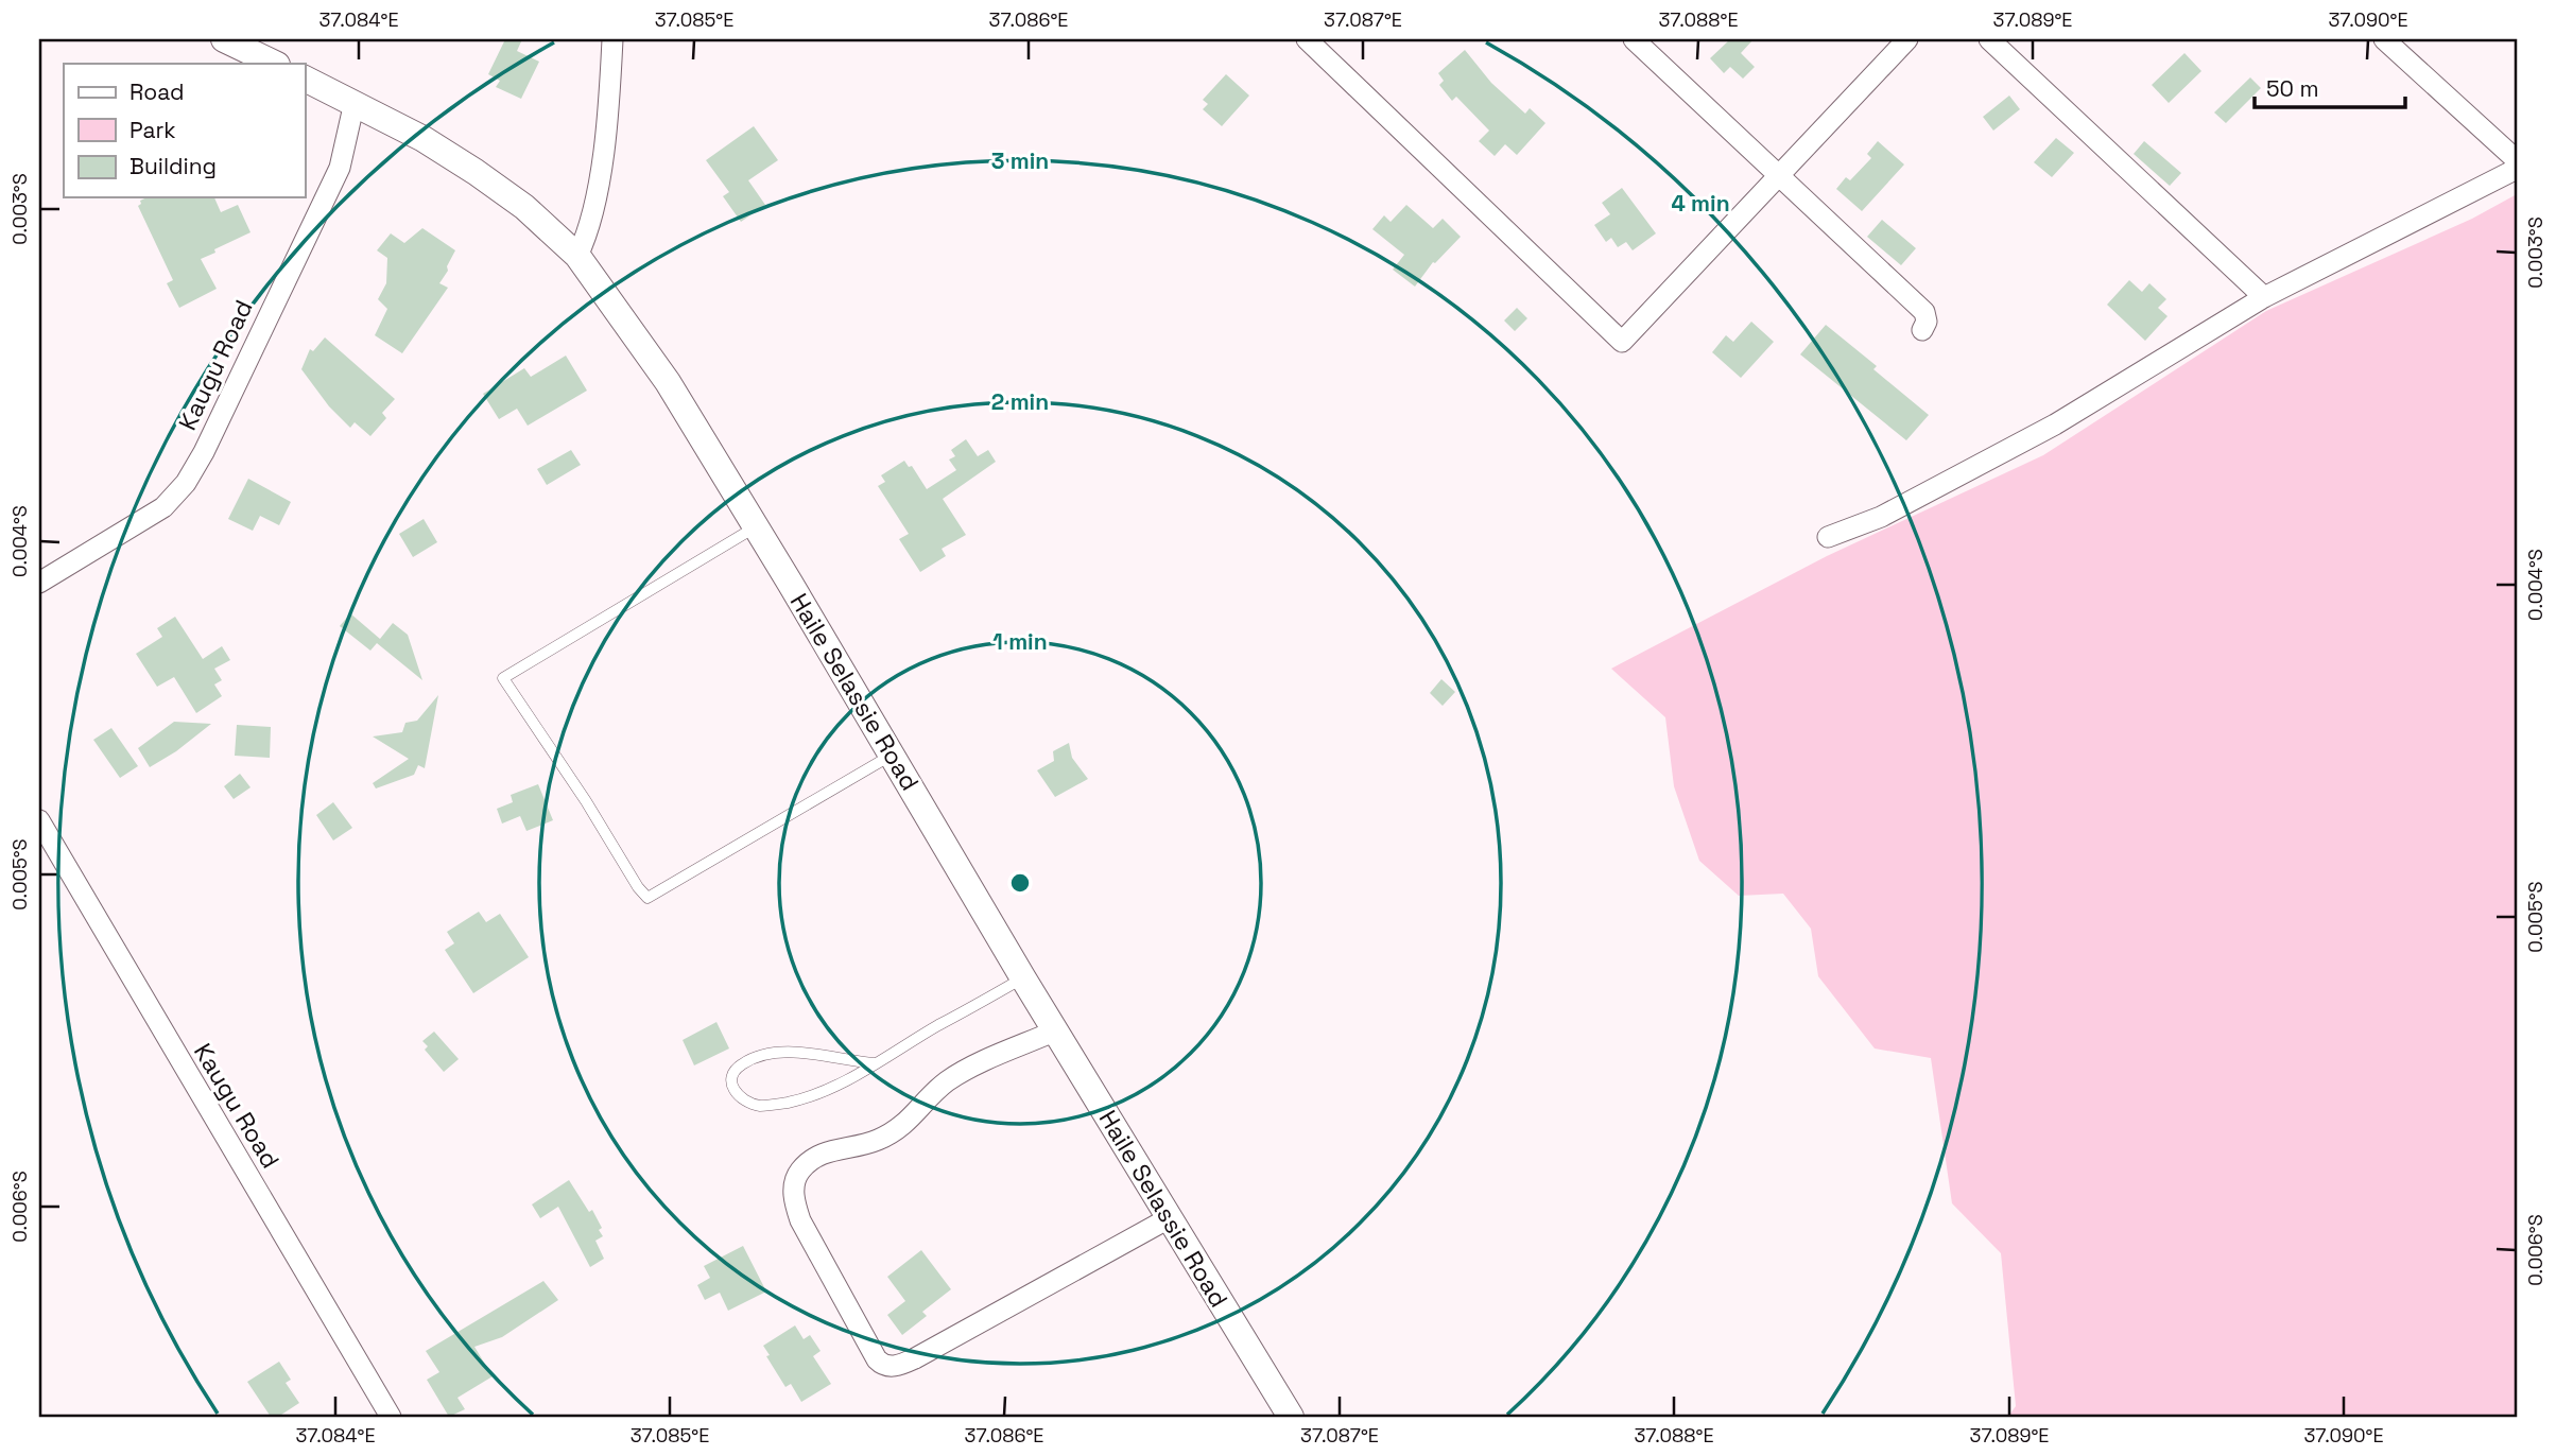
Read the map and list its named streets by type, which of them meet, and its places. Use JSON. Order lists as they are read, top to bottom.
{
  "streets": {
    "street": ["Kaugu Road", "Haile Selassie Road"]
  },
  "crossings": [
    ["Kaugu Road", "Haile Selassie Road"]
  ],
  "legend": ["Road", "Park", "Building"],
  "scale_bar": "50 m",
  "coordinates": [
    "37.084°E",
    "37.085°E",
    "37.086°E",
    "37.087°E",
    "37.088°E",
    "37.089°E",
    "37.090°E",
    "0.003°S",
    "0.004°S",
    "0.005°S",
    "0.006°S"
  ],
  "rings": [
    "3 min",
    "4 min",
    "2 min",
    "1 min"
  ]
}
